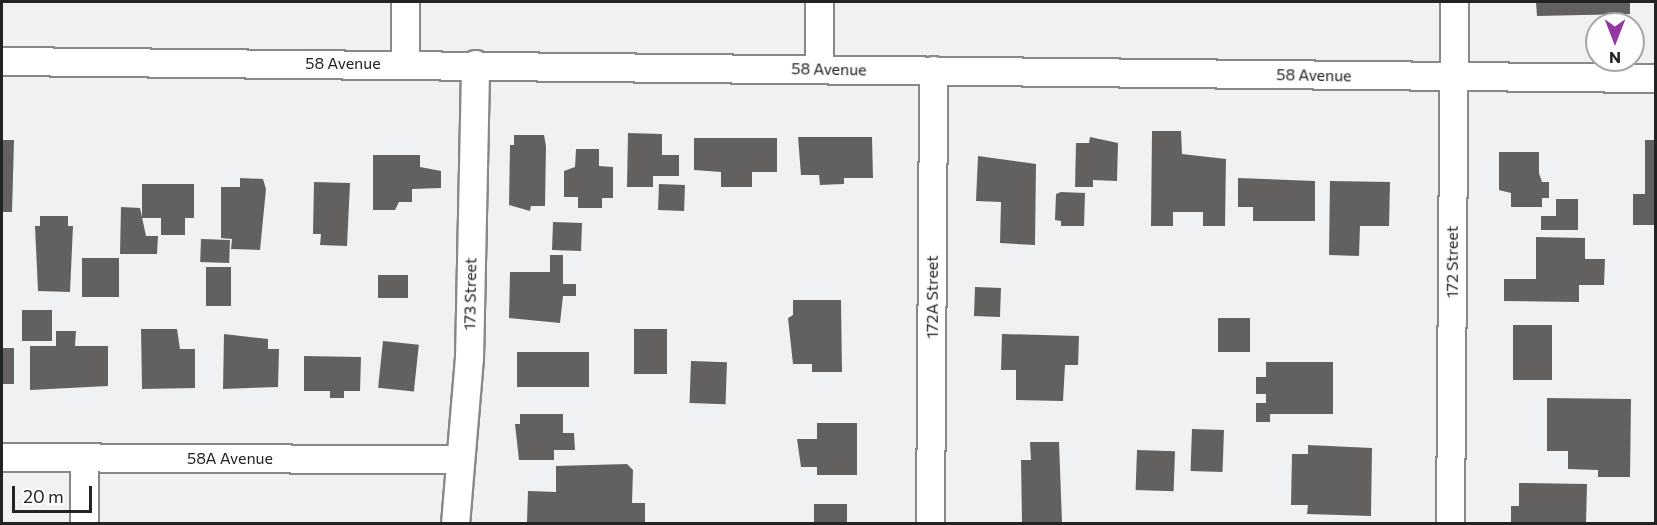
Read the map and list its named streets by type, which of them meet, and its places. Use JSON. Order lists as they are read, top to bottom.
{
  "streets": {
    "street": [
      "58 Avenue",
      "172 Street",
      "173 Street",
      "172A Street",
      "58A Avenue"
    ]
  },
  "crossings": [
    ["58 Avenue", "172 Street"],
    ["58 Avenue", "173 Street"],
    ["58 Avenue", "172A Street"],
    ["173 Street", "58A Avenue"]
  ],
  "scale_bar": "20 m",
  "north": "bottom"
}
